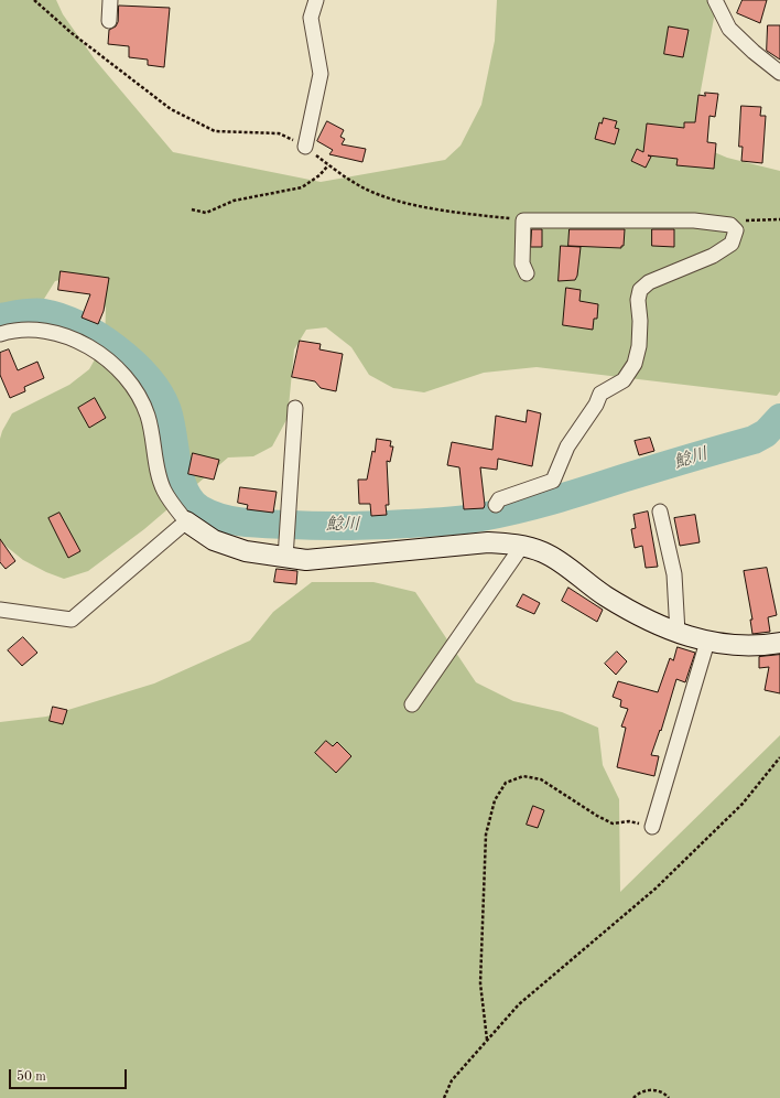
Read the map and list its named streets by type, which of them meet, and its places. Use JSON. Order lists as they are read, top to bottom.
{
  "water": ["鯰川"],
  "scale_bar": "50 m"
}
